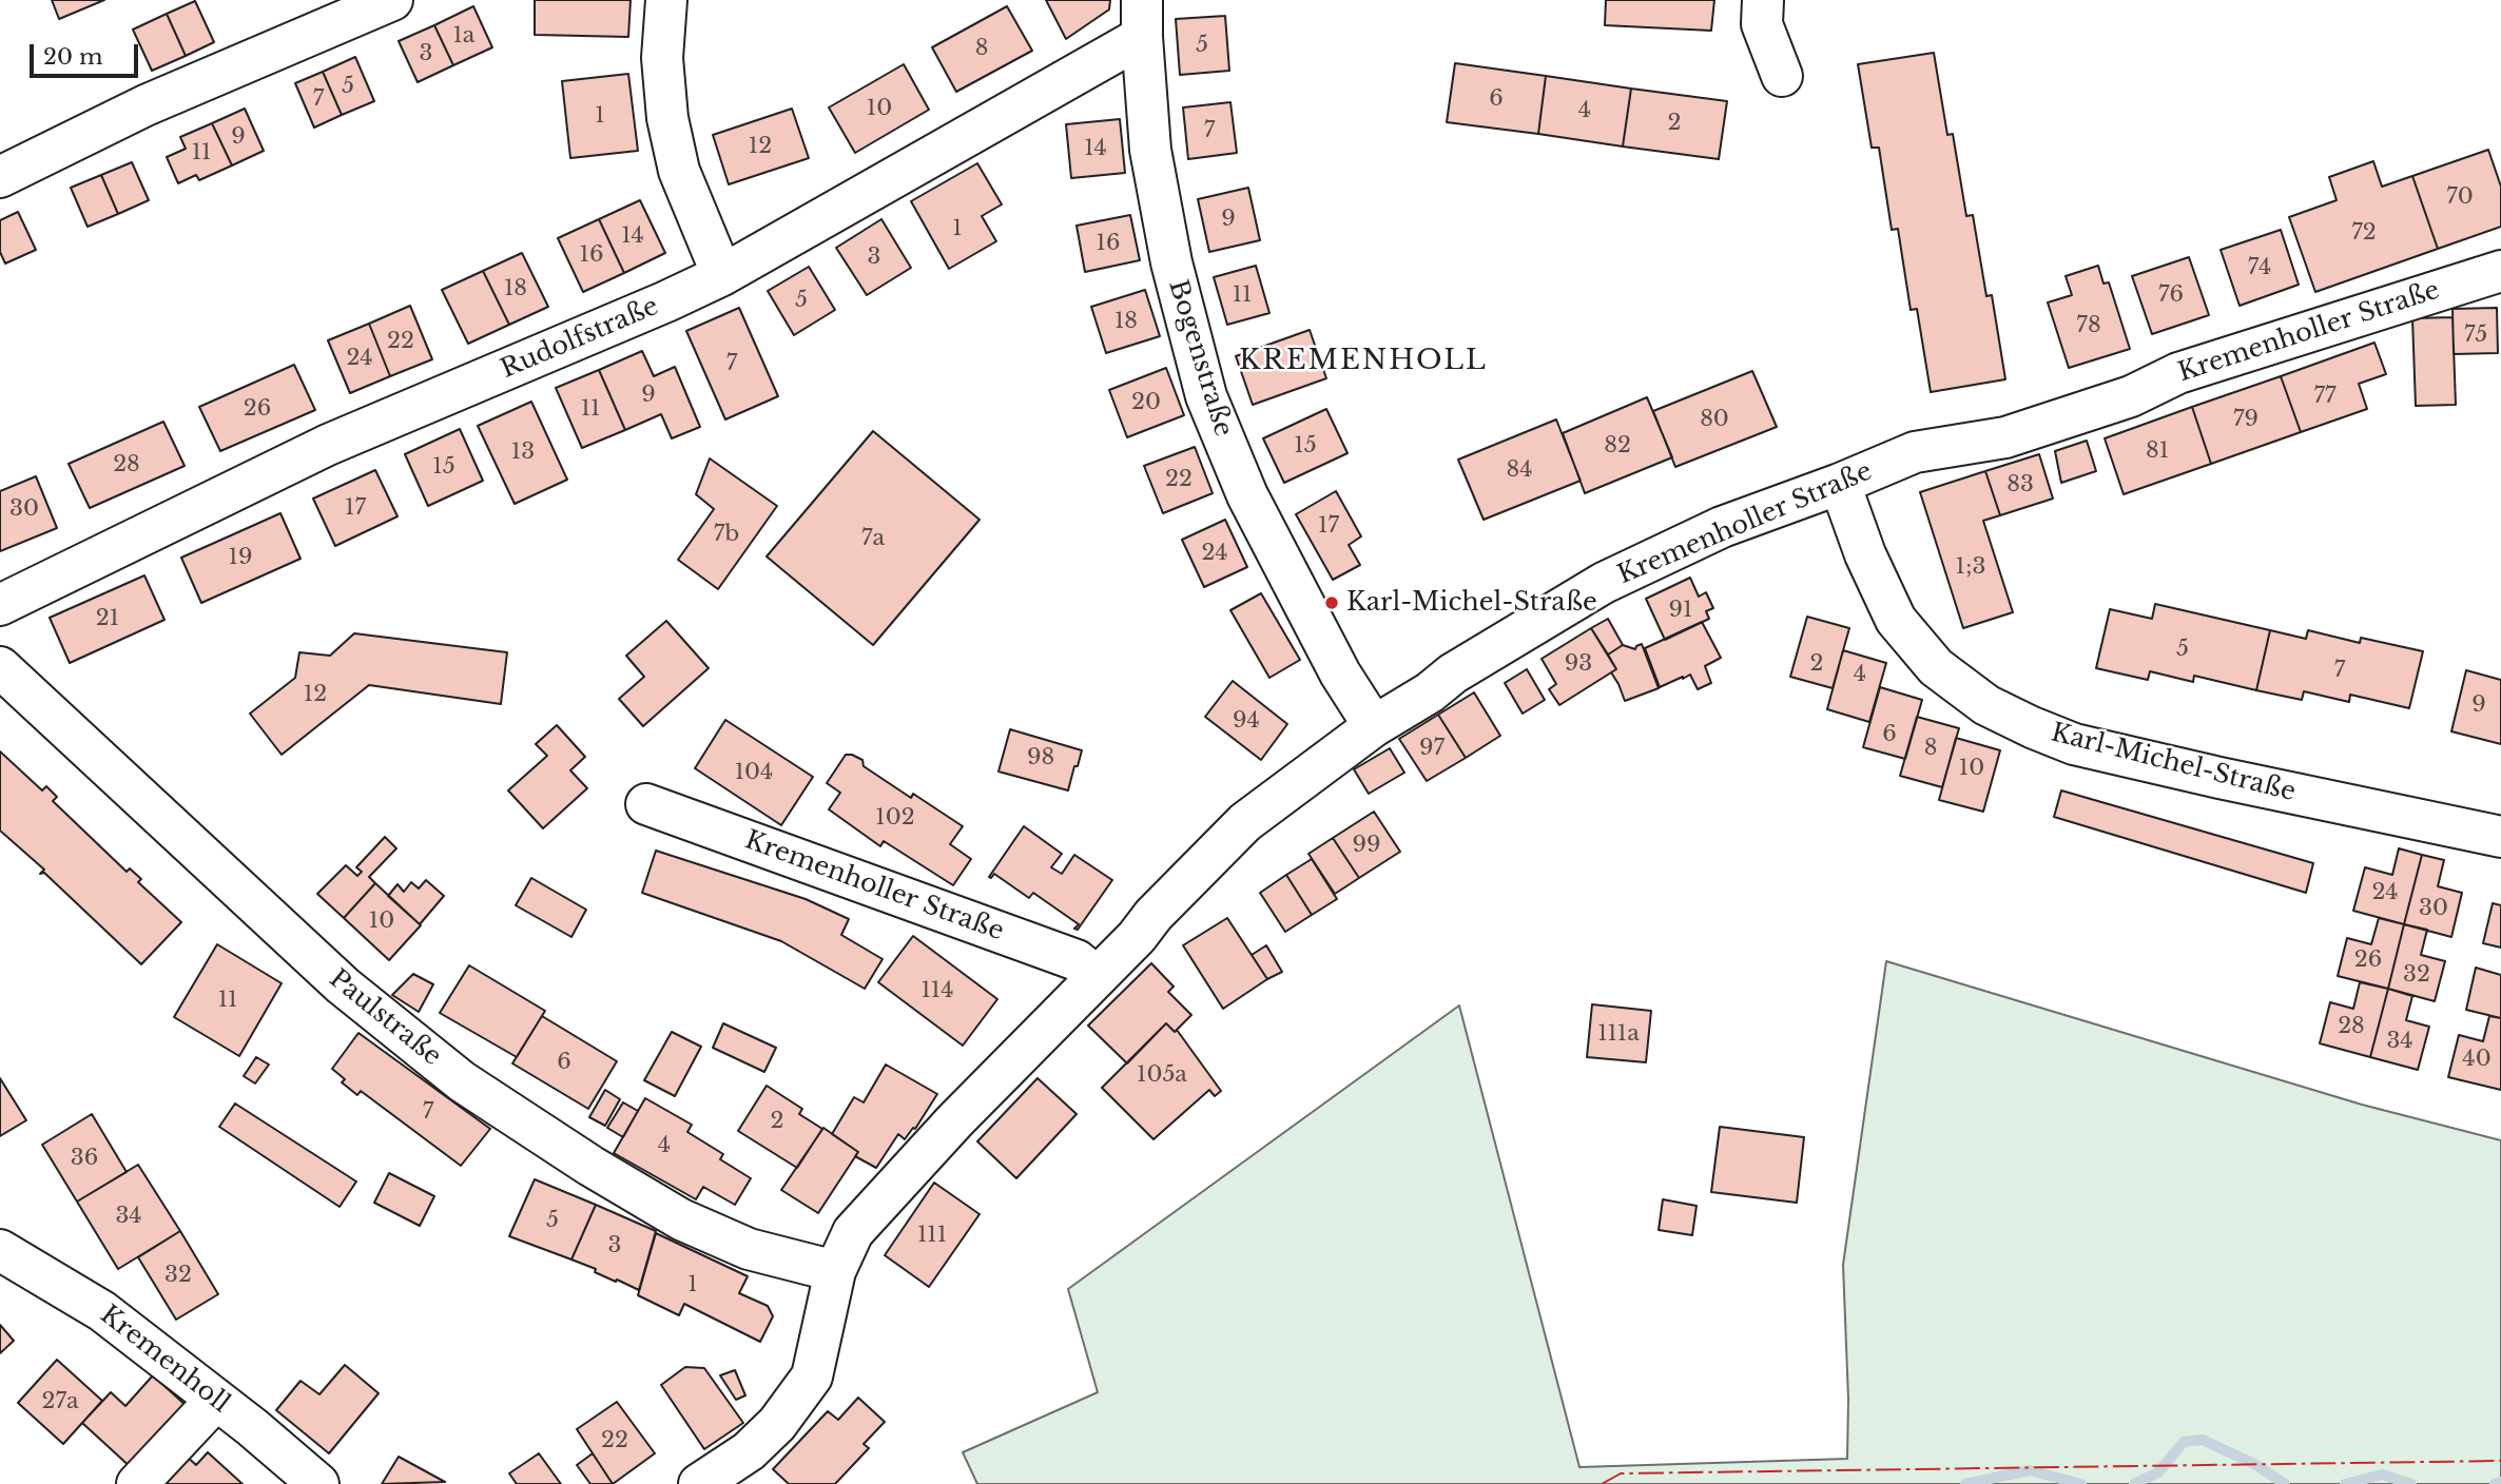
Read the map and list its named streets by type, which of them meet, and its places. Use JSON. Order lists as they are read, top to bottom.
{
  "streets": {
    "street": [
      "Kremenholler Straße",
      "Rudolfstraße",
      "Bogenstraße",
      "Karl-Michel-Straße",
      "Paulstraße",
      "Kremenholl"
    ]
  },
  "crossings": [
    ["Kremenholler Straße", "Bogenstraße"],
    ["Kremenholler Straße", "Karl-Michel-Straße"],
    ["Kremenholler Straße", "Paulstraße"],
    ["Rudolfstraße", "Bogenstraße"]
  ],
  "districts": ["KREMENHOLL"],
  "places": ["Karl-Michel-Straße"],
  "house_numbers": [
    "1a",
    "5",
    "8",
    "3",
    "5",
    "7",
    "6",
    "10",
    "4",
    "1",
    "2",
    "7",
    "9",
    "12",
    "14",
    "11",
    "70",
    "9",
    "1",
    "72",
    "14",
    "16",
    "16",
    "3",
    "74",
    "18",
    "11",
    "76",
    "5",
    "18",
    "78",
    "75",
    "22",
    "24",
    "7",
    "9",
    "77",
    "20",
    "26",
    "11",
    "80",
    "79",
    "15",
    "82",
    "81",
    "13",
    "28",
    "15",
    "84",
    "22",
    "83",
    "17",
    "30",
    "17",
    "7b",
    "7a",
    "24",
    "19",
    "1;3",
    "91",
    "21",
    "5",
    "93",
    "2",
    "7",
    "4",
    "12",
    "9",
    "94",
    "6",
    "97",
    "8",
    "98",
    "10",
    "104",
    "102",
    "99",
    "24",
    "30",
    "10",
    "26",
    "32",
    "114",
    "11",
    "28",
    "111a",
    "34",
    "40",
    "6",
    "105a",
    "7",
    "2",
    "4",
    "36",
    "34",
    "5",
    "111",
    "3",
    "32",
    "1",
    "27a",
    "22"
  ],
  "scale_bar": "20 m"
}
